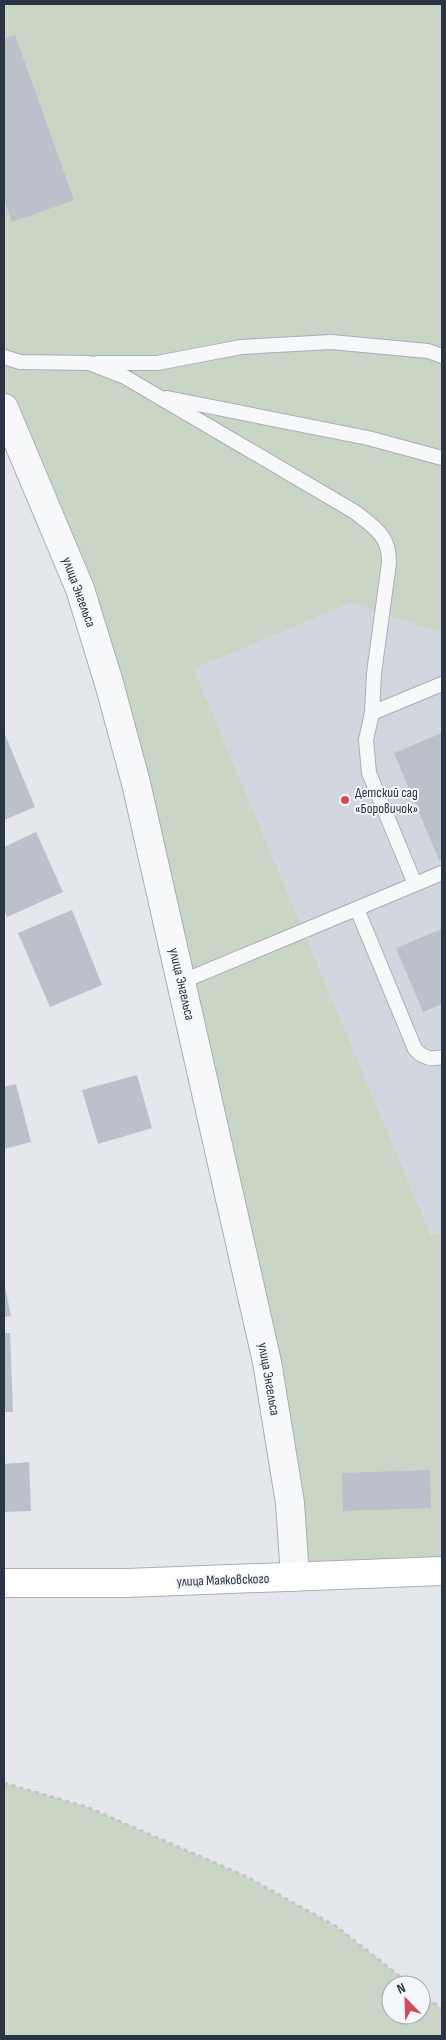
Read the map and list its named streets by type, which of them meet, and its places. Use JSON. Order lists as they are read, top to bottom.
{
  "streets": {
    "main road": ["улица Маяковского"],
    "street": ["улица Энгельса"]
  },
  "crossings": [
    ["улица Энгельса", "улица Маяковского"]
  ],
  "places": ["Детский сад «Боровичок»"],
  "north": "top left"
}
